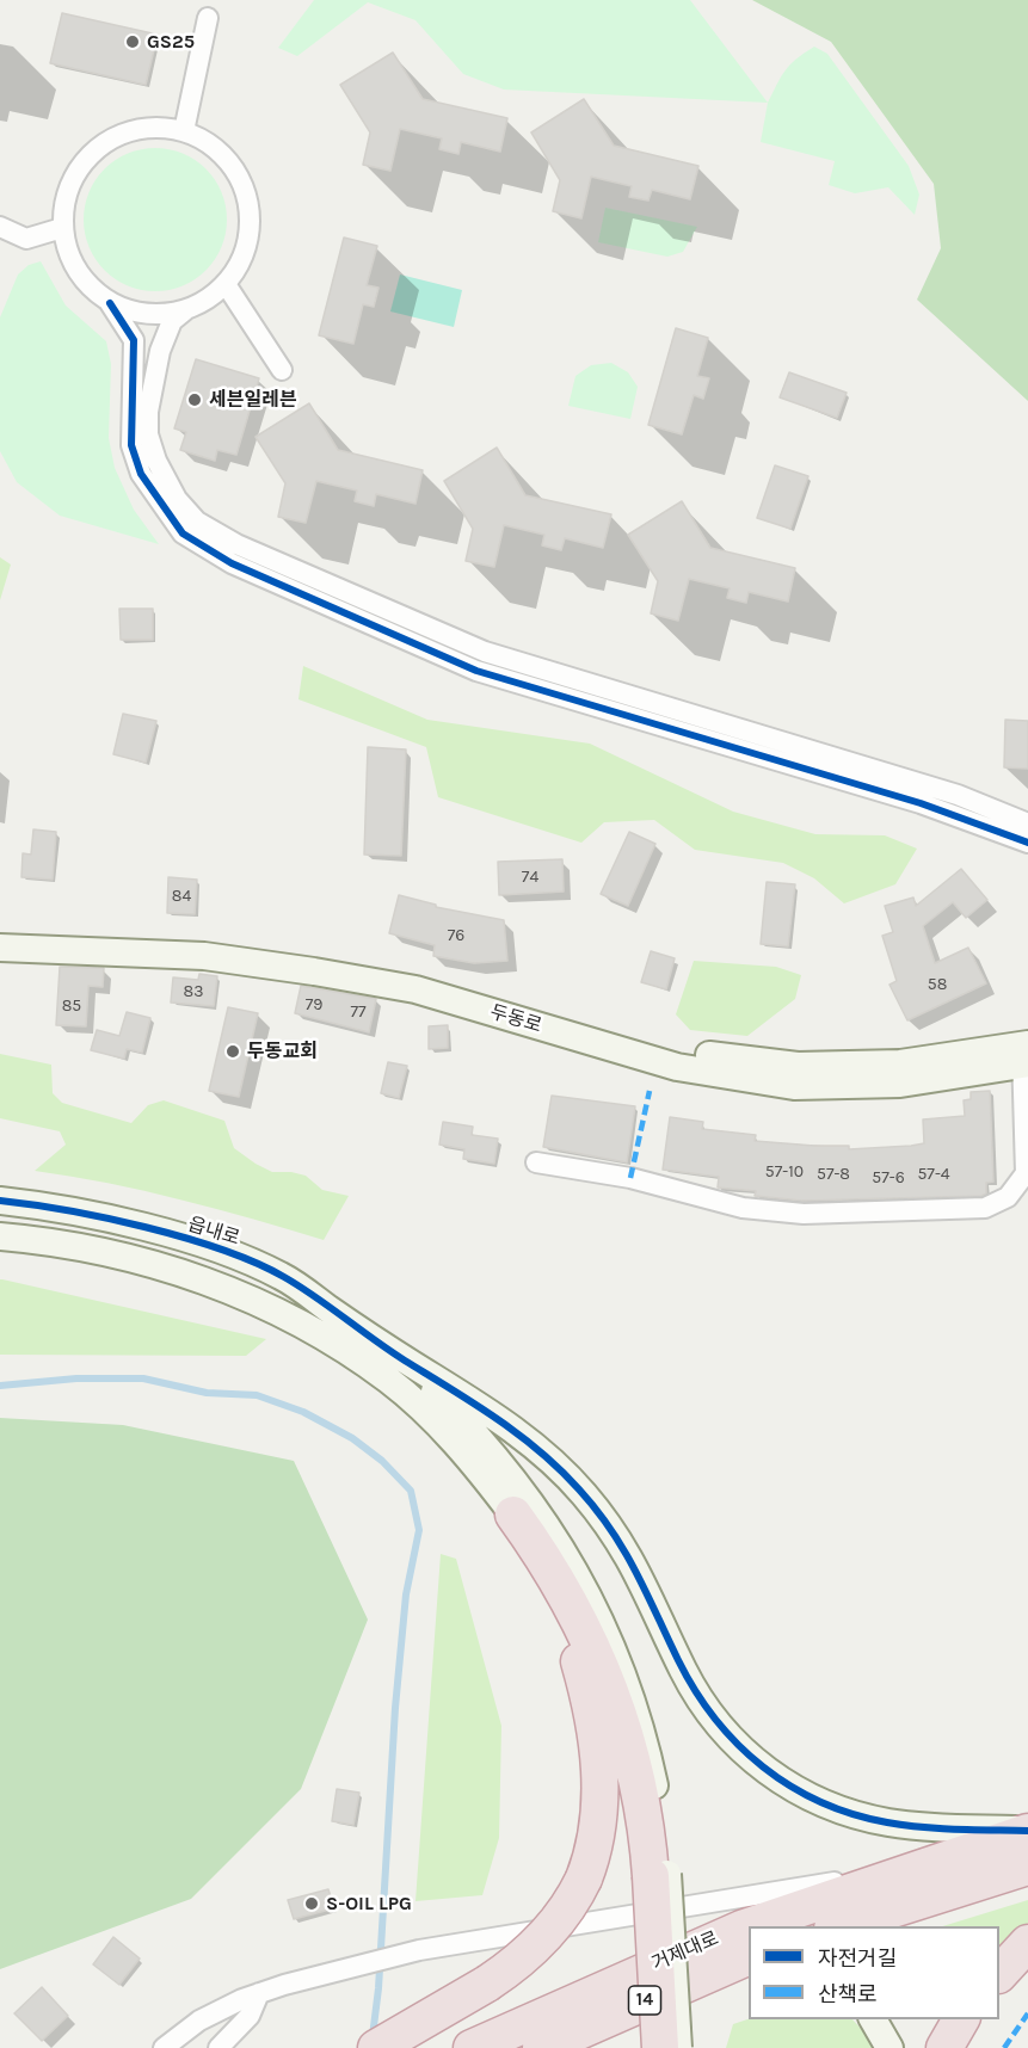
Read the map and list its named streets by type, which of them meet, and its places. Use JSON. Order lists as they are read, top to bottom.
{
  "streets": {
    "highway": ["거제대로", "14"],
    "street": ["두동로", "읍내로"]
  },
  "places": [
    "GS25",
    "세븐일레븐",
    "두동교회",
    "S-OIL LPG"
  ],
  "house_numbers": [
    "74",
    "84",
    "76",
    "58",
    "83",
    "79",
    "85",
    "77",
    "57-10",
    "57-8",
    "57-4",
    "57-6"
  ],
  "legend": ["자전거길", "산책로"]
}
